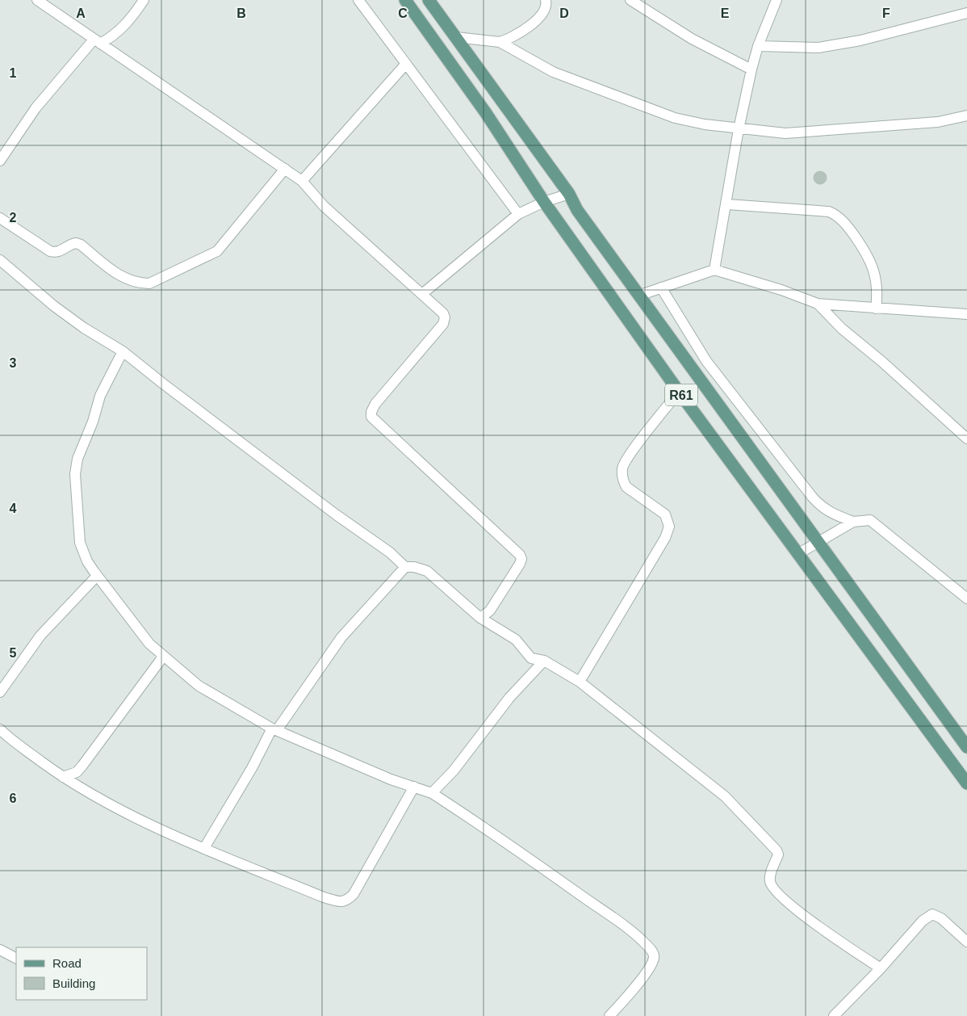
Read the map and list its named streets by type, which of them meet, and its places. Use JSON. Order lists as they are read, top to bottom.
{
  "streets": {
    "main road": ["R61"]
  },
  "legend": ["Road", "Building"],
  "grid": {
    "columns": [
      "A",
      "B",
      "C",
      "D",
      "E",
      "F"
    ],
    "rows": [
      "1",
      "2",
      "3",
      "4",
      "5",
      "6"
    ]
  }
}
